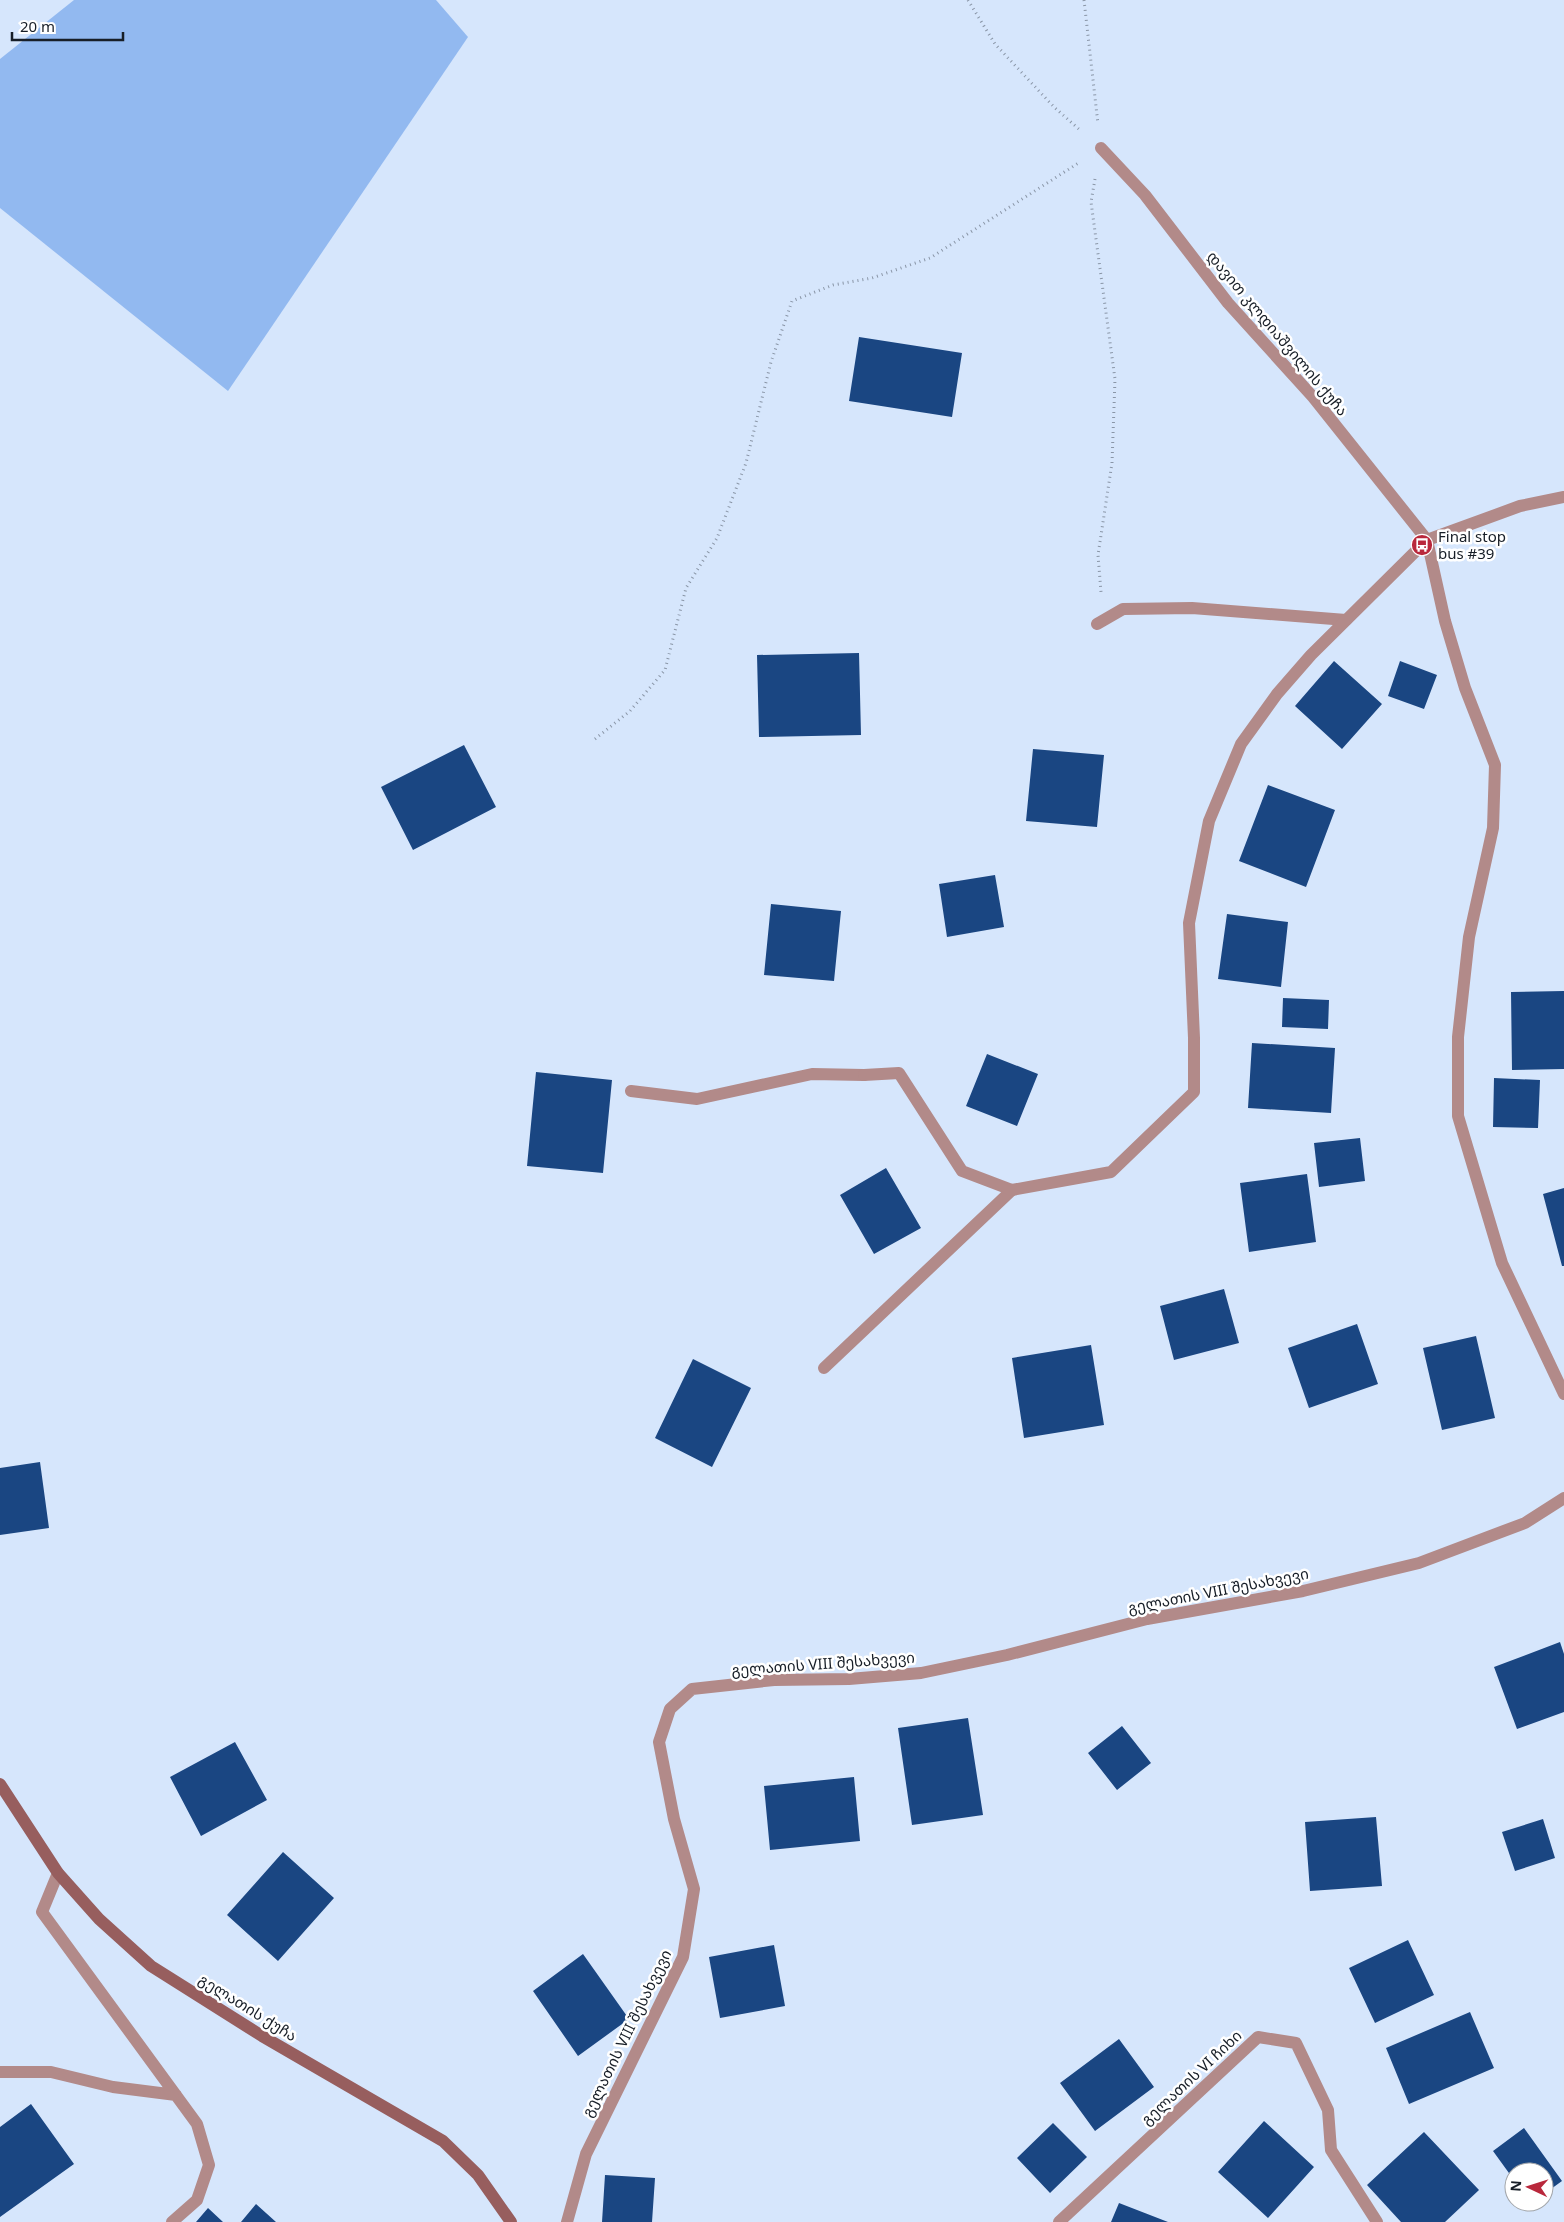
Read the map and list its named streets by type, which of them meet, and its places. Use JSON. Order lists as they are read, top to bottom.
{
  "streets": {
    "main road": ["გელათის ქუჩა"],
    "street": ["დავით კლდიაშვილის ქუჩა", "გელათის VIII შესახვევი", "გელათის VI ჩიხი"]
  },
  "places": {
    "bus stop": ["Final stop bus #39"]
  },
  "scale_bar": "20 m",
  "north": "left"
}
